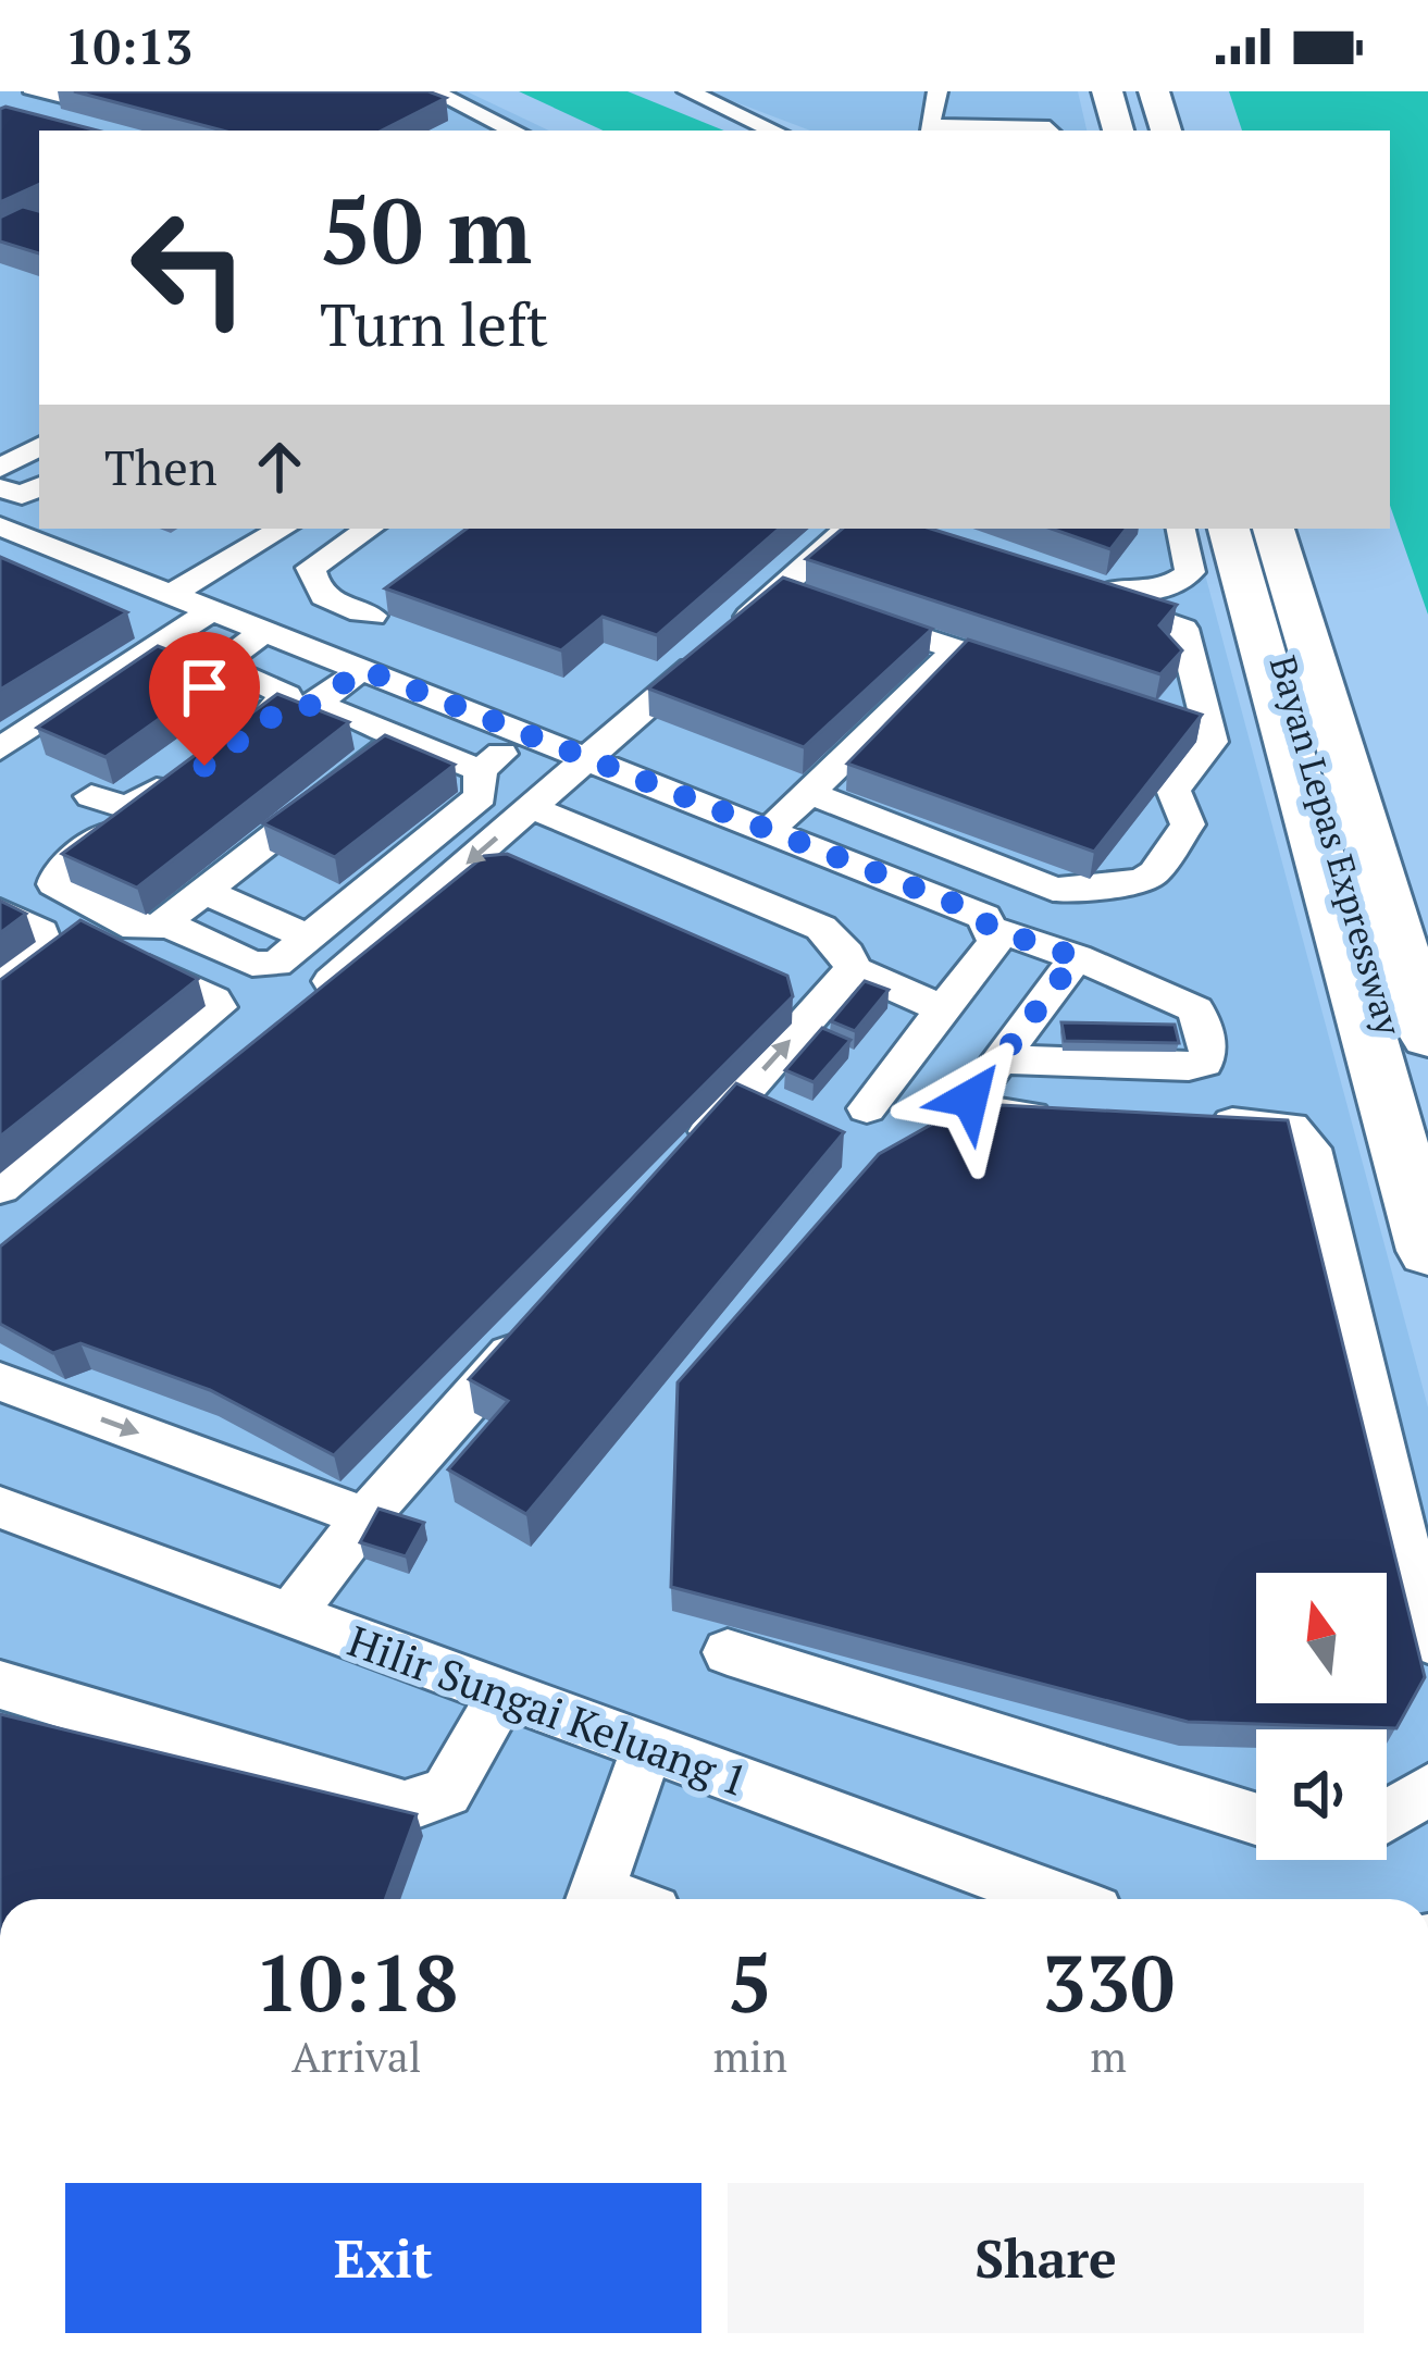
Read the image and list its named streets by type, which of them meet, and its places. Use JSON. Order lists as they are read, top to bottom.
{
  "streets": {
    "highway": ["Bayan Lepas Expressway"],
    "street": ["Hilir Sungai Keluang 1"]
  },
  "north": "top",
  "page": {
    "status": "10:13",
    "turn": ["50 m", "Turn left"],
    "then": "Then",
    "eta": [
      "10:18",
      "Arrival",
      "5",
      "min",
      "330",
      "m"
    ],
    "buttons": ["Exit", "Share"]
  }
}
